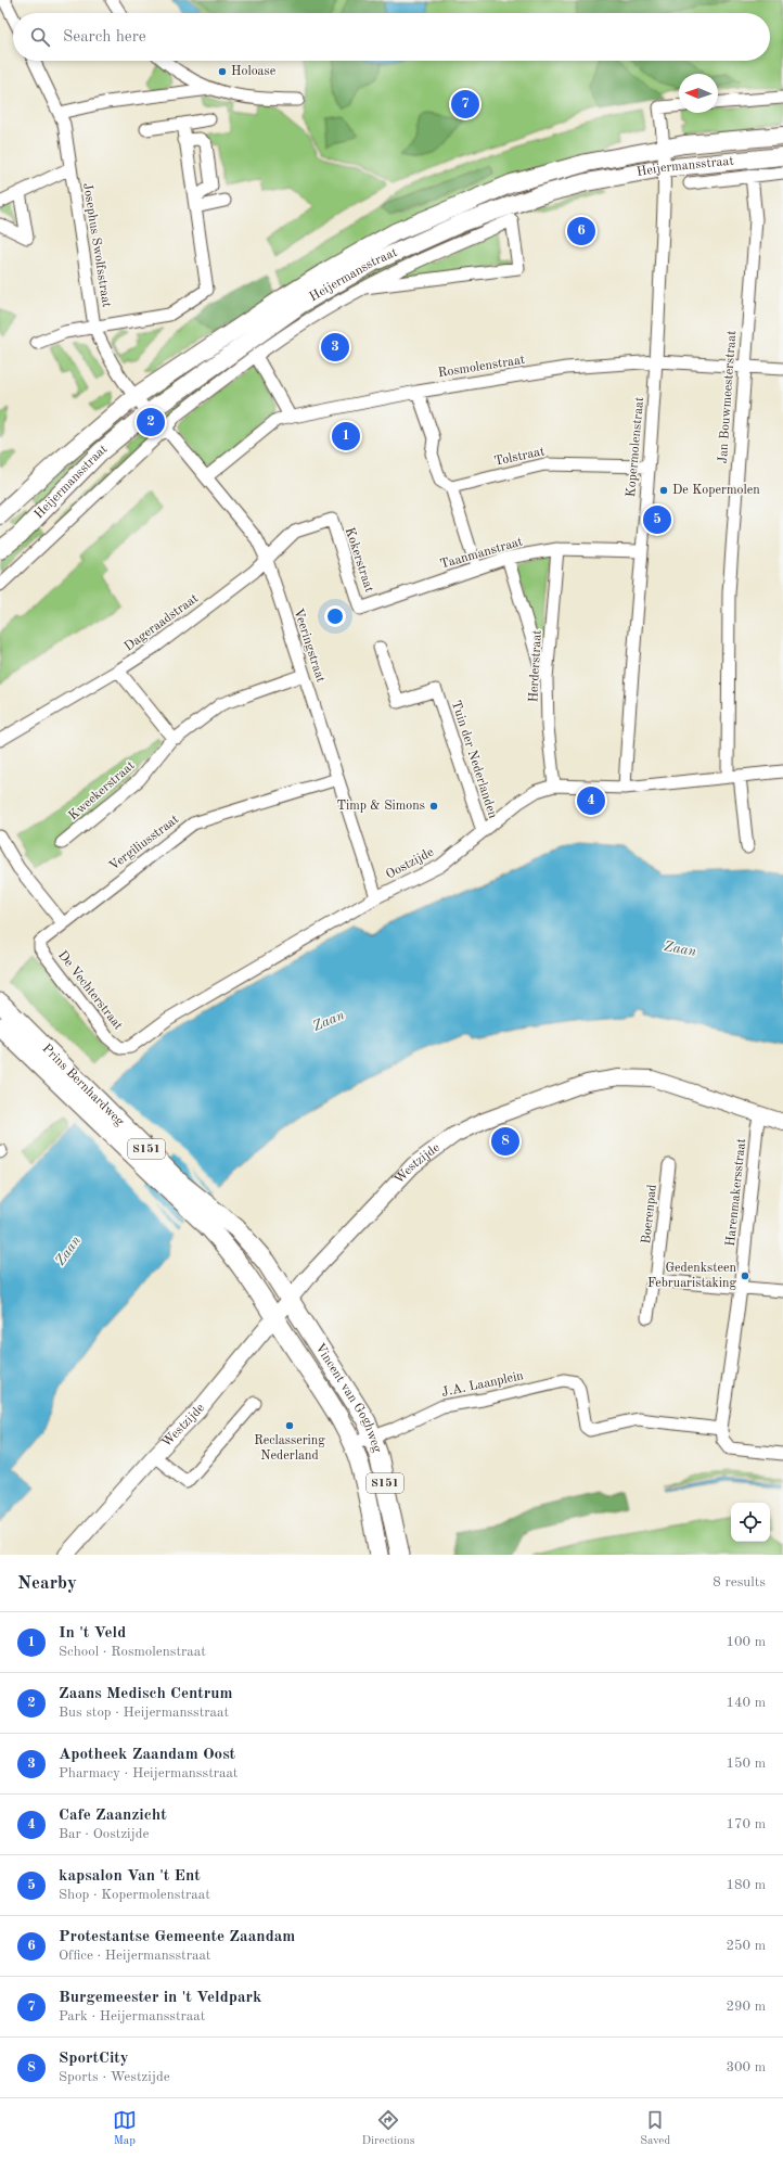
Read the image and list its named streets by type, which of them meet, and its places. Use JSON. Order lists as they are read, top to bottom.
{
  "streets": {
    "main road": [
      "Heijermansstraat",
      "Prins Bernhardweg",
      "S151",
      "Vincent van Goghweg"
    ],
    "street": [
      "Josephus Swolfsstraat",
      "Rosmolenstraat",
      "Jan Bouwmeesterstraat",
      "Kopermolenstraat",
      "Tolstraat",
      "Taanmanstraat",
      "Kokerstraat",
      "Dageraadstraat",
      "Veeringstraat",
      "Herderstraat",
      "Tuin der Nederlanden",
      "Kweekerstraat",
      "Vergiliusstraat",
      "Oostzijde",
      "De Vechterstraat",
      "Westzijde",
      "Harenmakersstraat",
      "Boerenpad",
      "J.A. Laanplein"
    ]
  },
  "crossings": [
    ["Heijermansstraat", "Josephus Swolfsstraat"],
    ["Heijermansstraat", "Jan Bouwmeesterstraat"],
    ["Heijermansstraat", "Kopermolenstraat"],
    ["Heijermansstraat", "Veeringstraat"],
    ["Rosmolenstraat", "Jan Bouwmeesterstraat"],
    ["Rosmolenstraat", "Kopermolenstraat"],
    ["Rosmolenstraat", "Veeringstraat"],
    ["Jan Bouwmeesterstraat", "Oostzijde"],
    ["Kopermolenstraat", "Tolstraat"],
    ["Kopermolenstraat", "Taanmanstraat"],
    ["Kopermolenstraat", "Oostzijde"],
    ["Taanmanstraat", "Kokerstraat"],
    ["Taanmanstraat", "Herderstraat"],
    ["Kokerstraat", "Dageraadstraat"],
    ["Dageraadstraat", "Veeringstraat"],
    ["Veeringstraat", "Kweekerstraat"],
    ["Veeringstraat", "Vergiliusstraat"],
    ["Veeringstraat", "Oostzijde"],
    ["Herderstraat", "Oostzijde"],
    ["Tuin der Nederlanden", "Oostzijde"],
    ["Vergiliusstraat", "De Vechterstraat"],
    ["Oostzijde", "De Vechterstraat"],
    ["Prins Bernhardweg", "Westzijde"],
    ["Prins Bernhardweg", "Vincent van Goghweg"],
    ["Westzijde", "Harenmakersstraat"],
    ["Westzijde", "Vincent van Goghweg"],
    ["Harenmakersstraat", "J.A. Laanplein"],
    ["J.A. Laanplein", "Vincent van Goghweg"]
  ],
  "water": ["Zaan"],
  "places": [
    "Holoase",
    "De Kopermolen",
    "Timp & Simons",
    "Gedenksteen Februaristaking",
    "Reclassering Nederland"
  ],
  "north": "left",
  "page": {
    "search": "Search here",
    "pins": [
      "7",
      "6",
      "3",
      "2",
      "1",
      "5",
      "4",
      "8"
    ],
    "heading": ["Nearby", "8 results"],
    "list": [
      {
        "mark": "1",
        "name": "In 't Veld",
        "note": "School · Rosmolenstraat",
        "value": "100 m"
      },
      {
        "mark": "2",
        "name": "Zaans Medisch Centrum",
        "note": "Bus stop · Heijermansstraat",
        "value": "140 m"
      },
      {
        "mark": "3",
        "name": "Apotheek Zaandam Oost",
        "note": "Pharmacy · Heijermansstraat",
        "value": "150 m"
      },
      {
        "mark": "4",
        "name": "Cafe Zaanzicht",
        "note": "Bar · Oostzijde",
        "value": "170 m"
      },
      {
        "mark": "5",
        "name": "kapsalon Van 't Ent",
        "note": "Shop · Kopermolenstraat",
        "value": "180 m"
      },
      {
        "mark": "6",
        "name": "Protestantse Gemeente Zaandam",
        "note": "Office · Heijermansstraat",
        "value": "250 m"
      },
      {
        "mark": "7",
        "name": "Burgemeester in 't Veldpark",
        "note": "Park · Heijermansstraat",
        "value": "290 m"
      },
      {
        "mark": "8",
        "name": "SportCity",
        "note": "Sports · Westzijde",
        "value": "300 m"
      }
    ],
    "nav": ["Map", "Directions", "Saved"]
  }
}
